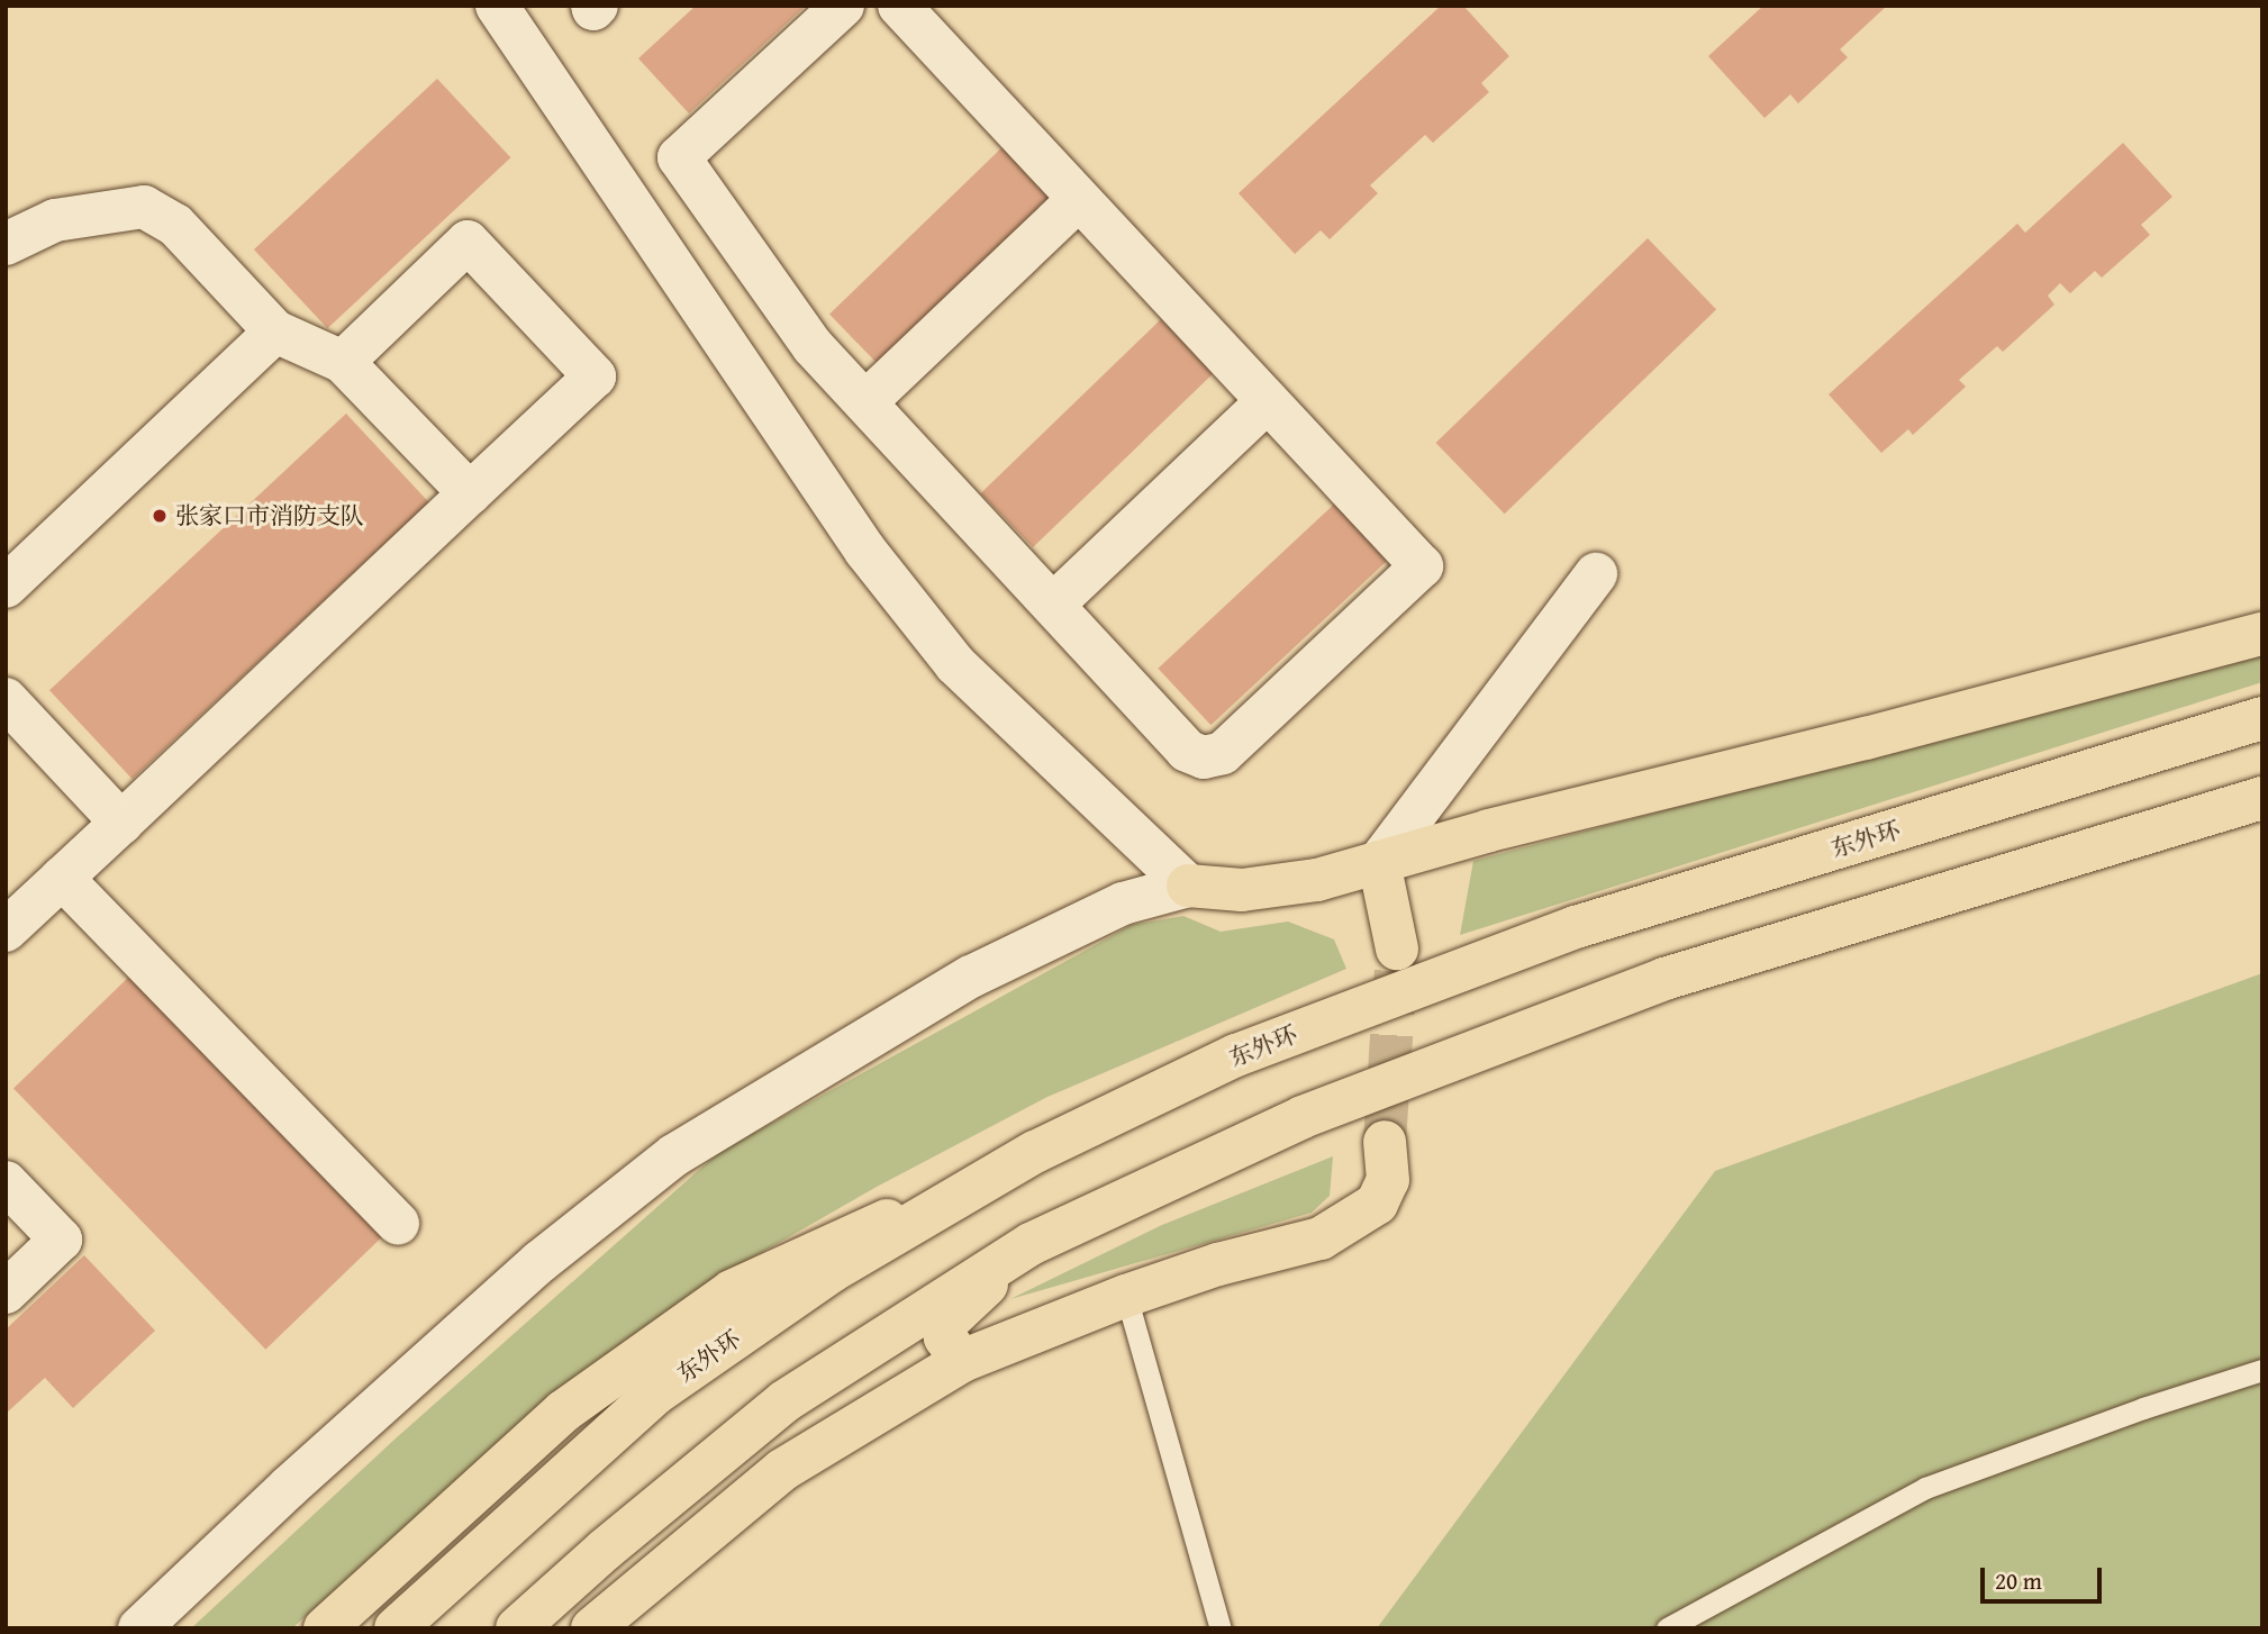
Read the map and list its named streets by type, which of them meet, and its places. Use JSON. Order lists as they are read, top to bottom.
{
  "streets": {
    "main road": ["东外环"]
  },
  "places": ["张家口市消防支队"],
  "scale_bar": "20 m"
}
